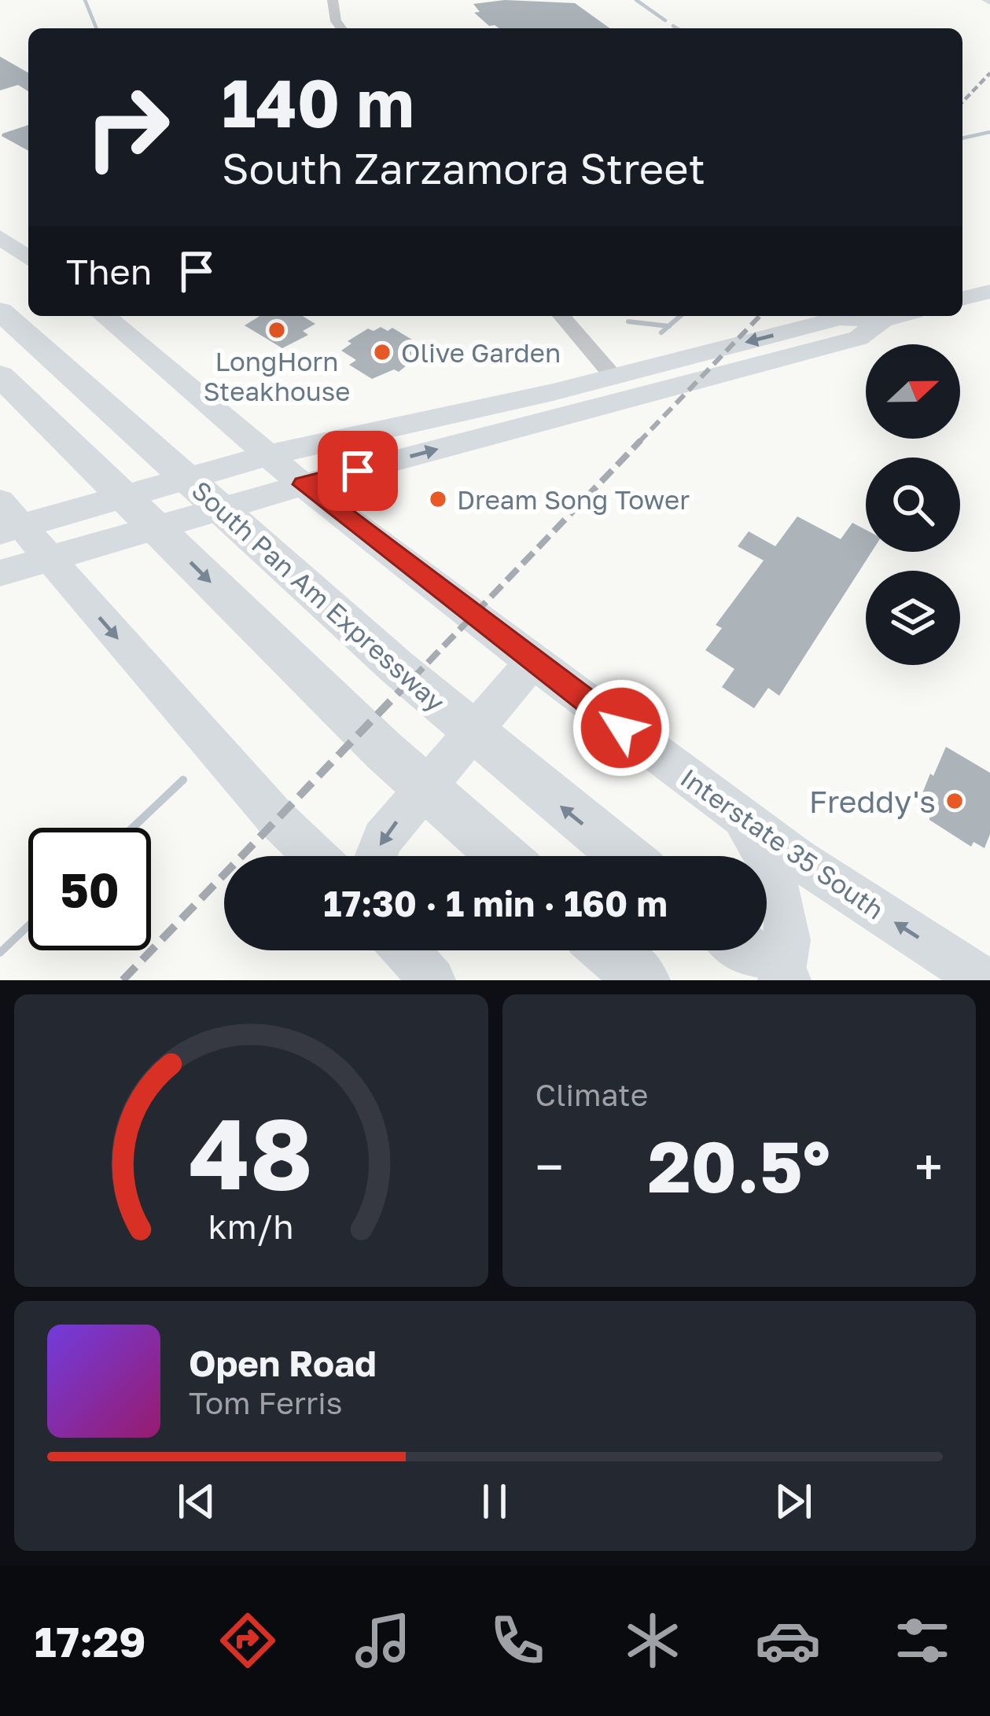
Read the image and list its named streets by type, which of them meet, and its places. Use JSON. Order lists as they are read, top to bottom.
{
  "streets": {
    "highway": ["South Pan Am Expressway"],
    "main road": ["Interstate 35 South"]
  },
  "places": [
    "LongHorn Steakhouse",
    "Olive Garden",
    "Dream Song Tower",
    "Freddy's"
  ],
  "north": "right",
  "page": {
    "turn": ["140 m", "South Zarzamora Street"],
    "then": "Then",
    "limit": "50",
    "trip": "17:30 · 1 min · 160 m",
    "tile": "Climate",
    "heat": ["−", "20.5°", "+"],
    "song": ["Open Road", "Tom Ferris"],
    "tabs": "17:29",
    "gauge": ["48", "km/h"]
  }
}
